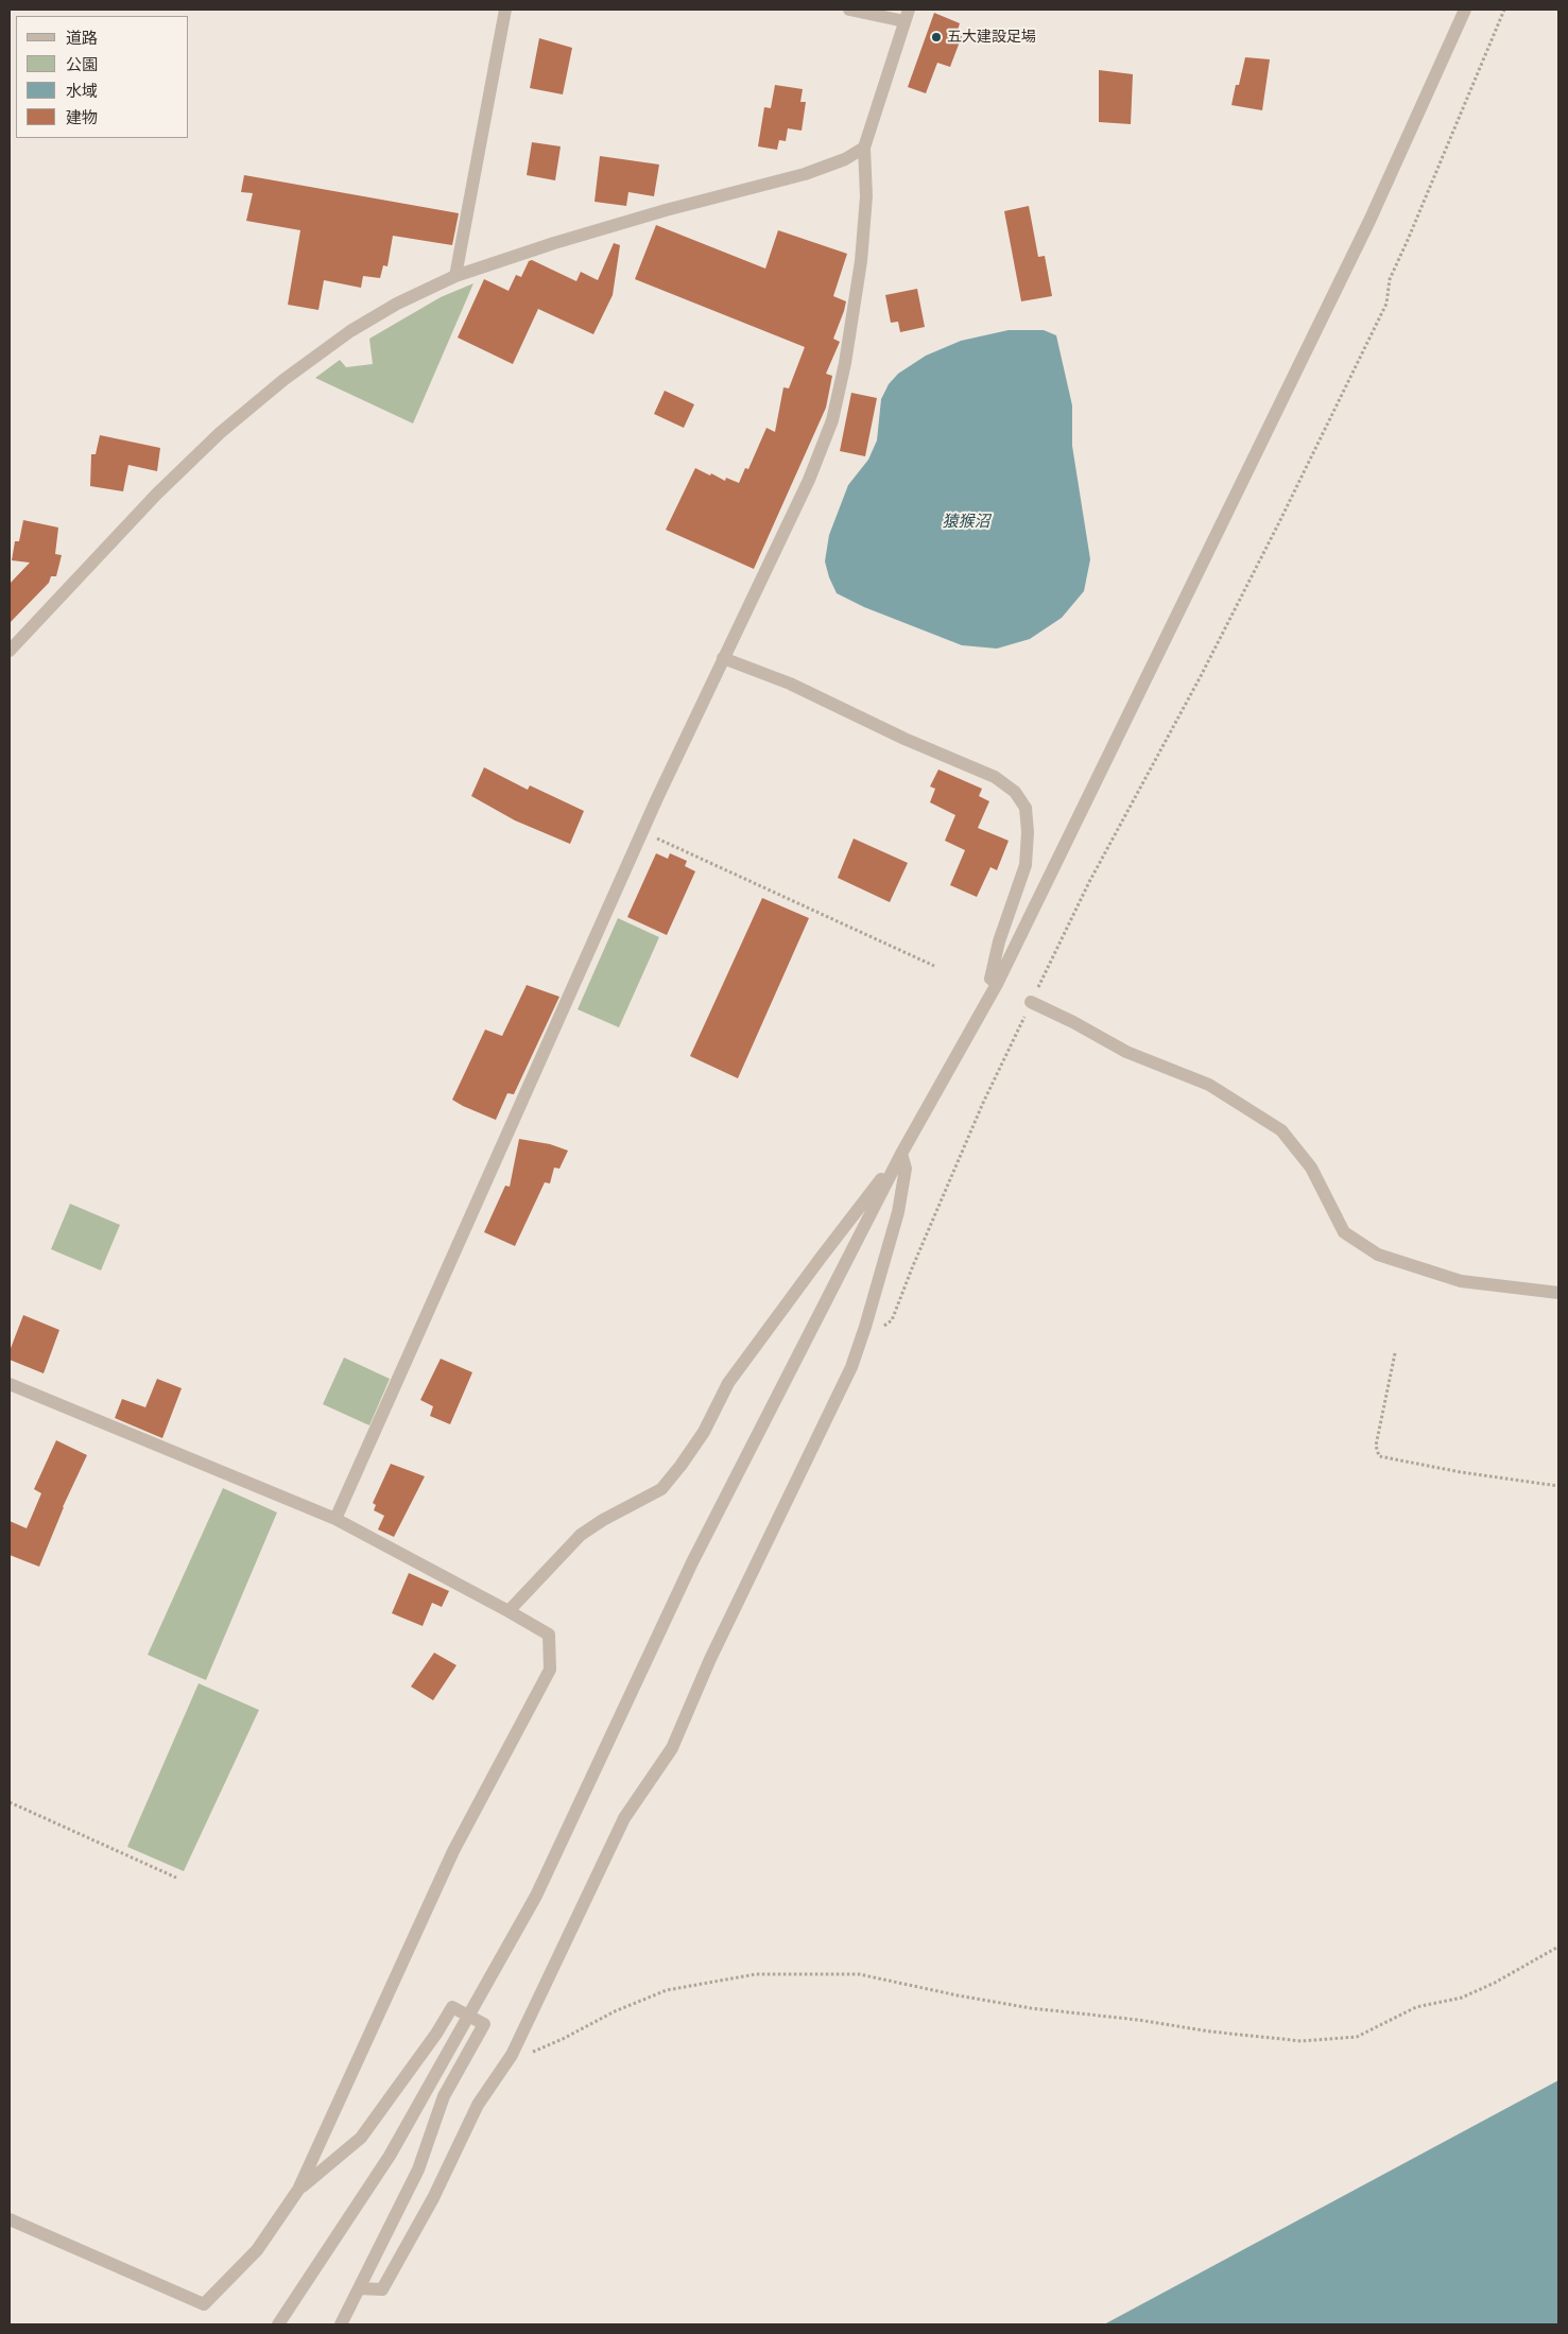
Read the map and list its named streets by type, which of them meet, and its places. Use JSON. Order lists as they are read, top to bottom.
{
  "water": ["猿猴沼"],
  "places": ["五大建設足場"],
  "legend": [
    "道路",
    "公園",
    "水域",
    "建物"
  ]
}
